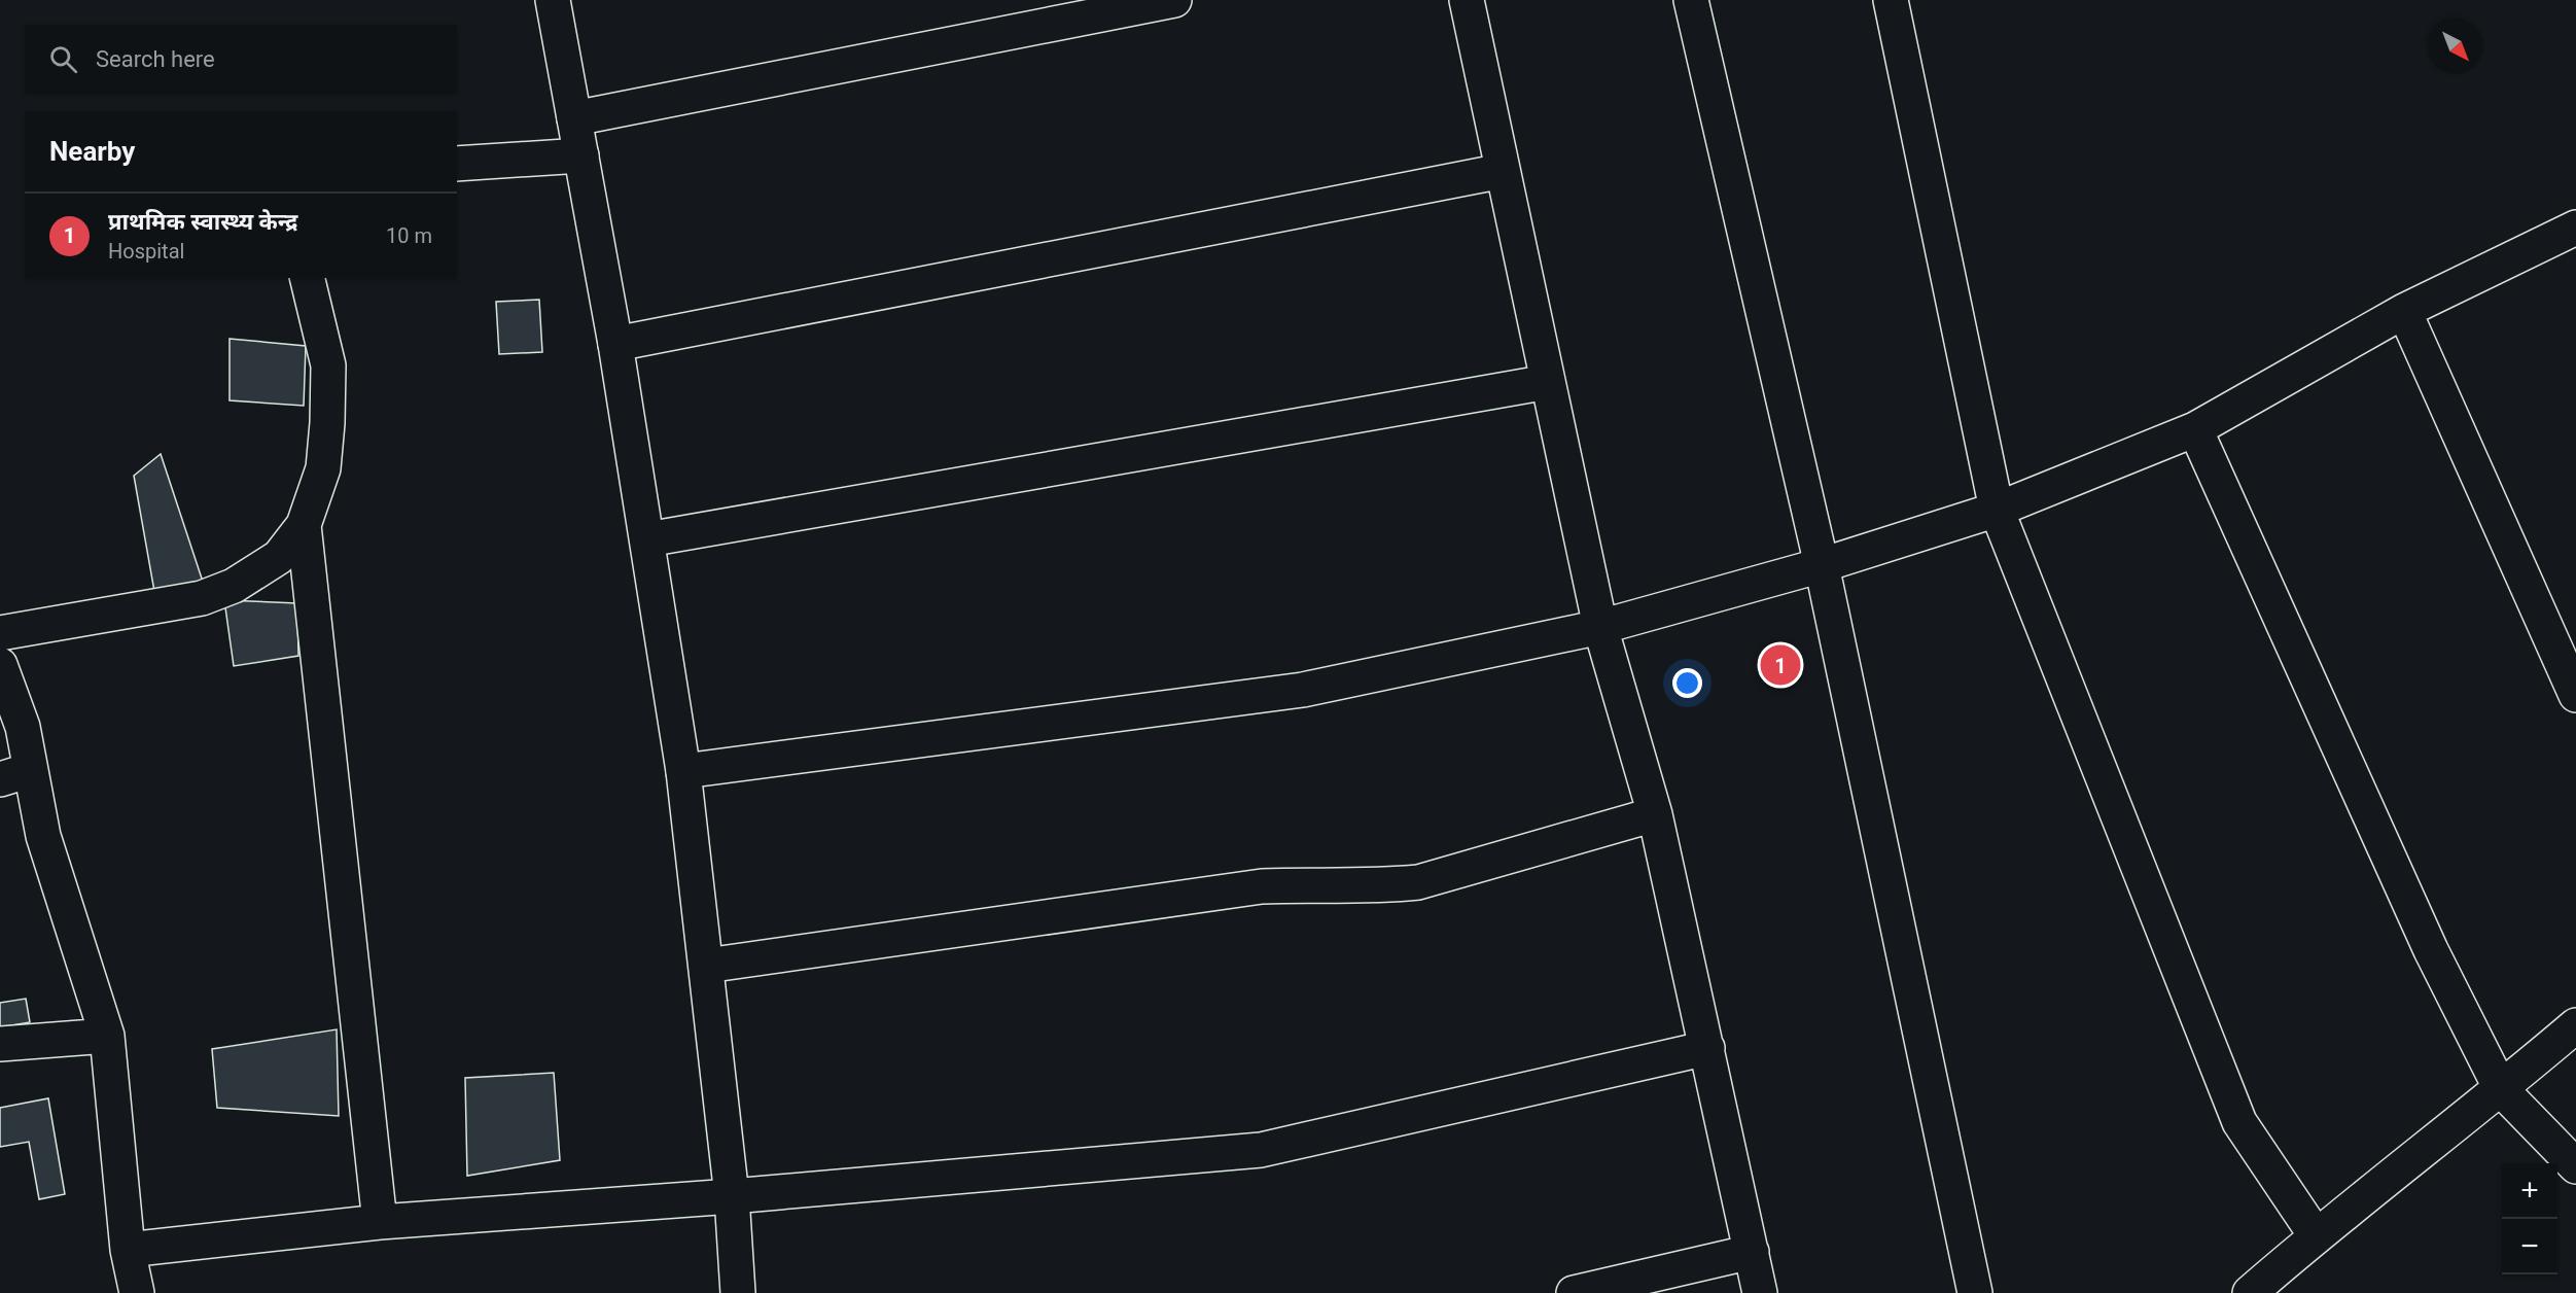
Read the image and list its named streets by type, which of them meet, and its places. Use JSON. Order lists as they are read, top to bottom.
{
  "north": "bottom right",
  "page": {
    "search": "Search here",
    "heading": "Nearby",
    "list": [
      {
        "mark": "1",
        "name": "प्राथमिक स्वास्थ्य केन्द्र",
        "note": "Hospital",
        "value": "10 m"
      }
    ],
    "pins": "1",
    "map_buttons": ["+", "−"]
  }
}
